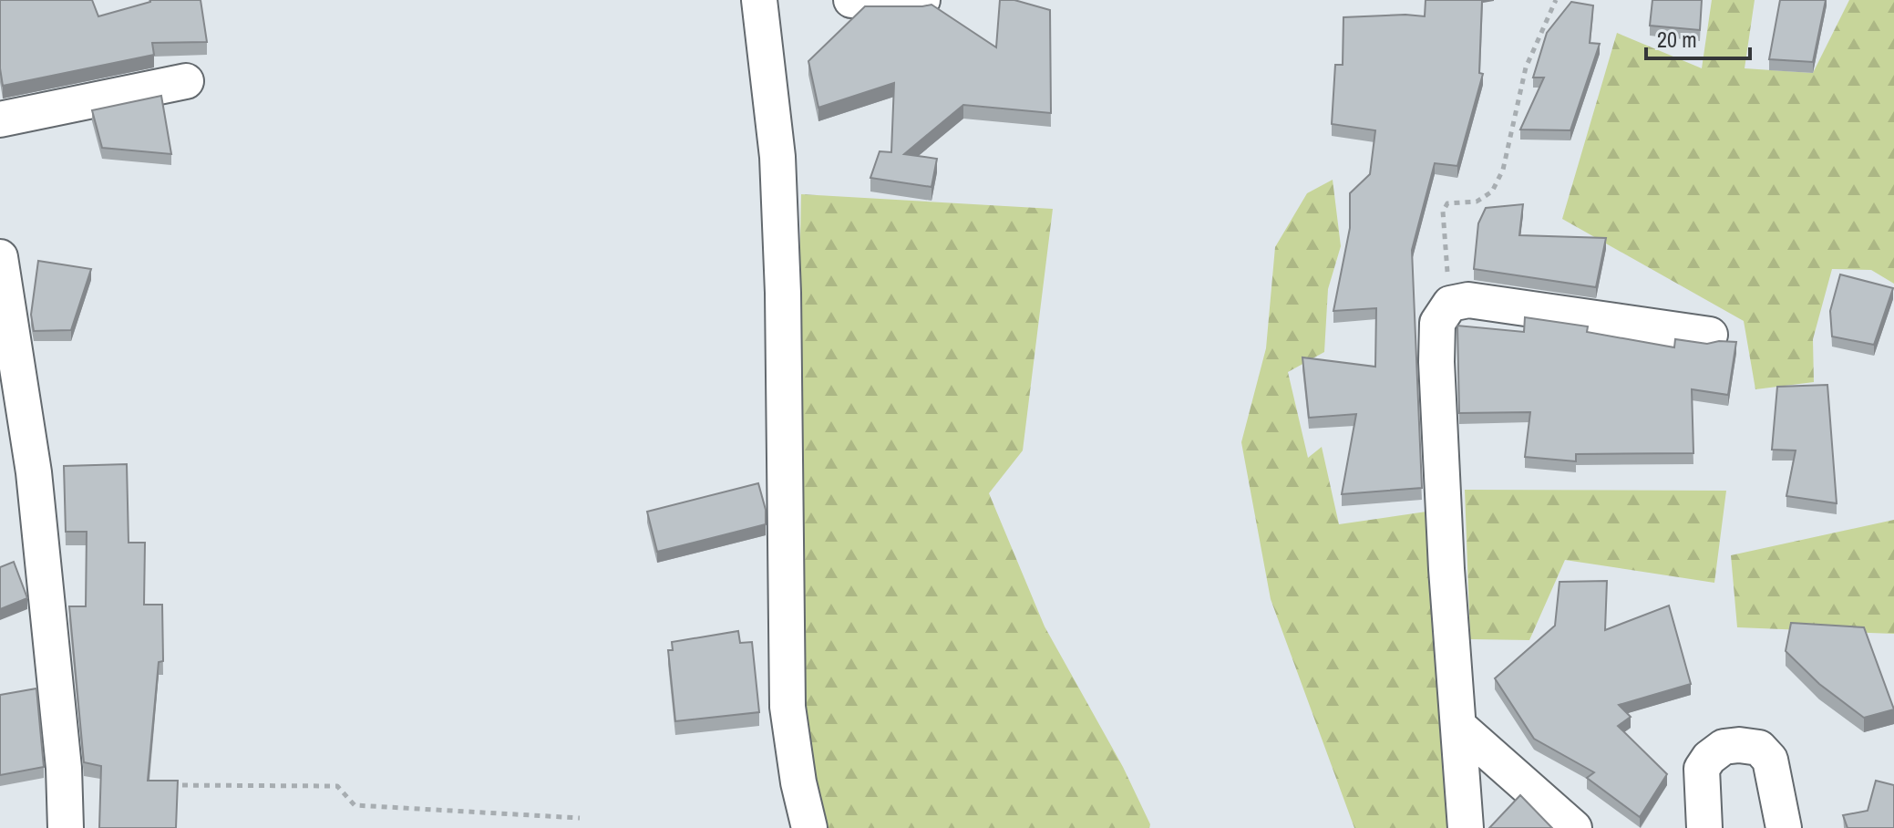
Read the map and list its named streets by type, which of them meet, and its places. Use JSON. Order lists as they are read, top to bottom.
{
  "scale_bar": "20 m"
}
